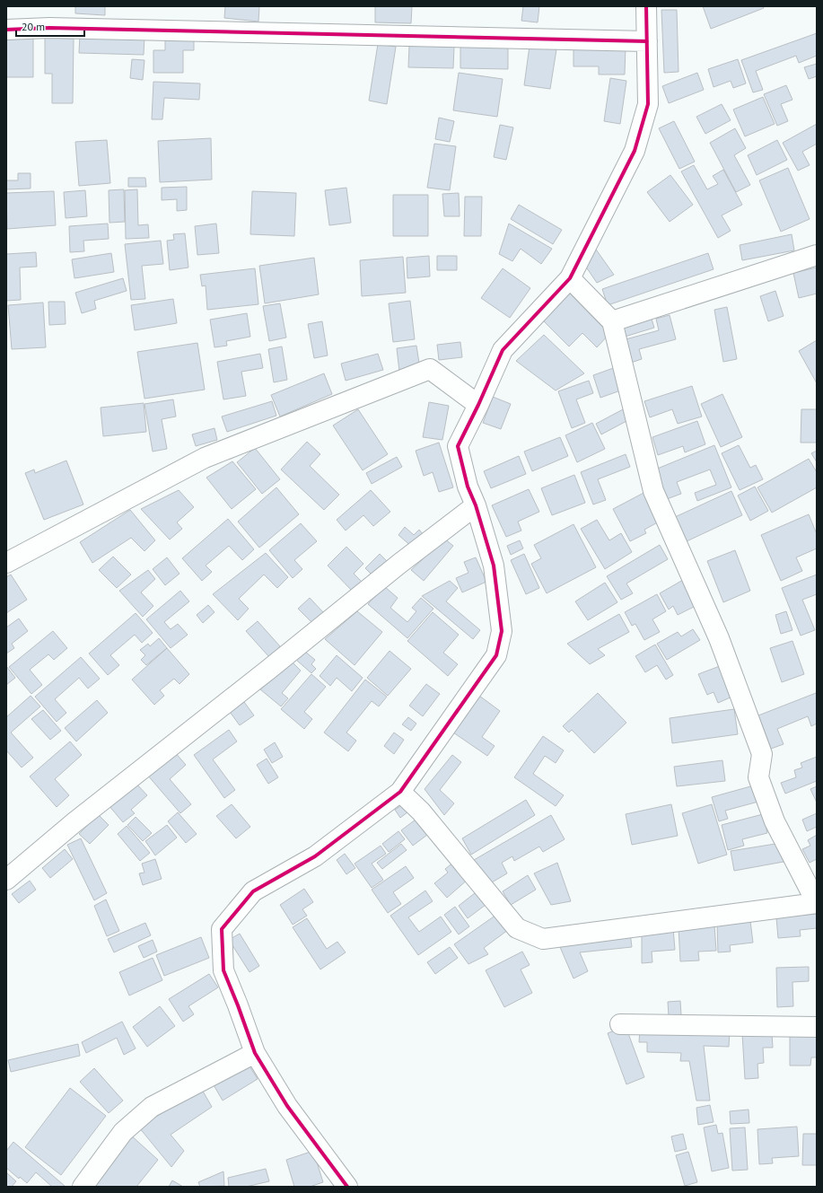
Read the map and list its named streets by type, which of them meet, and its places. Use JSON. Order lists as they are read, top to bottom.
{
  "scale_bar": "20 m"
}
